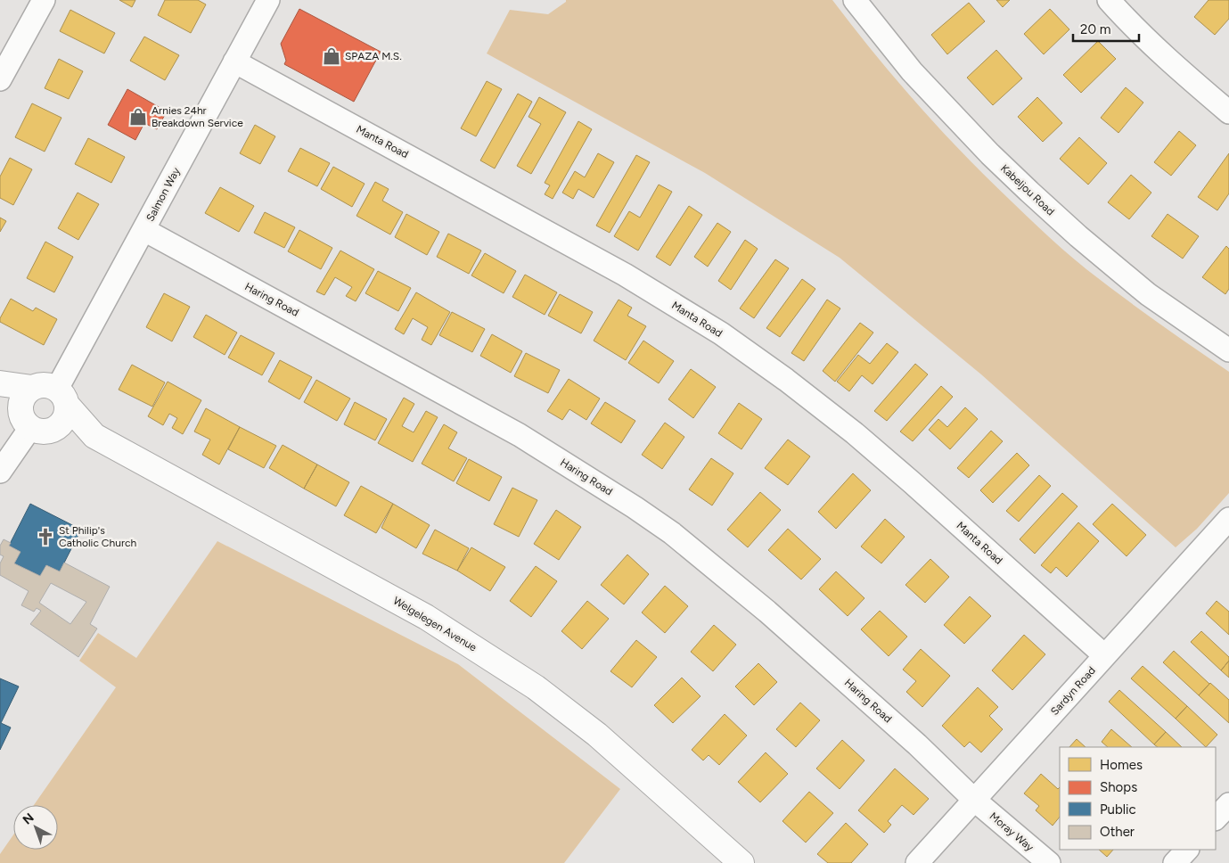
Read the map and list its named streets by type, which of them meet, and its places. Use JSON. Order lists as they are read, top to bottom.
{
  "streets": {
    "street": [
      "Manta Road",
      "Kabeljou Road",
      "Salmon Way",
      "Haring Road",
      "Welgelegen Avenue",
      "Sardyn Road",
      "Moray Way"
    ]
  },
  "crossings": [
    ["Manta Road", "Salmon Way"],
    ["Manta Road", "Sardyn Road"],
    ["Salmon Way", "Haring Road"],
    ["Salmon Way", "Welgelegen Avenue"],
    ["Haring Road", "Sardyn Road"],
    ["Haring Road", "Moray Way"],
    ["Sardyn Road", "Moray Way"]
  ],
  "places": {
    "shop": ["SPAZA M.S.", "Arnies 24hr Breakdown Service"],
    "church": ["St Philip's Catholic Church"]
  },
  "legend": [
    "Homes",
    "Shops",
    "Public",
    "Other"
  ],
  "scale_bar": "20 m",
  "north": "top left"
}
